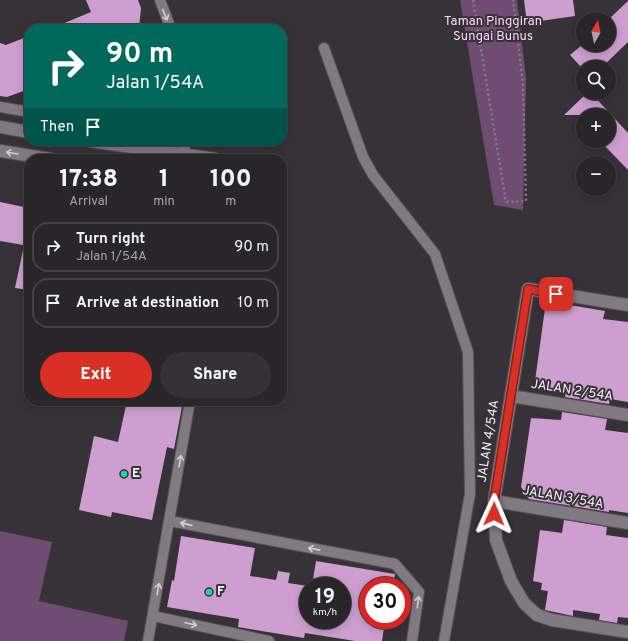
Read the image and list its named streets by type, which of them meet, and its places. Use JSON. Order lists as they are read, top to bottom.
{
  "streets": {
    "street": ["JALAN 2/54A", "JALAN 4/54A", "JALAN 3/54A"]
  },
  "crossings": [
    ["JALAN 2/54A", "JALAN 4/54A"],
    ["JALAN 4/54A", "JALAN 3/54A"]
  ],
  "parks": ["Taman Pinggiran Sungai Bunus"],
  "places": ["E", "F"],
  "north": "top",
  "page": {
    "map_buttons": ["+", "−"],
    "turn": ["90 m", "Jalan 1/54A"],
    "then": "Then",
    "eta": [
      "17:38",
      "Arrival",
      "1",
      "min",
      "100",
      "m"
    ],
    "list": [
      {
        "name": "Turn right",
        "note": "Jalan 1/54A",
        "value": "90 m"
      },
      {
        "name": "Arrive at destination",
        "value": "10 m"
      }
    ],
    "buttons": ["Exit", "Share"],
    "speed": "19 km/h",
    "limit": "30"
  }
}
